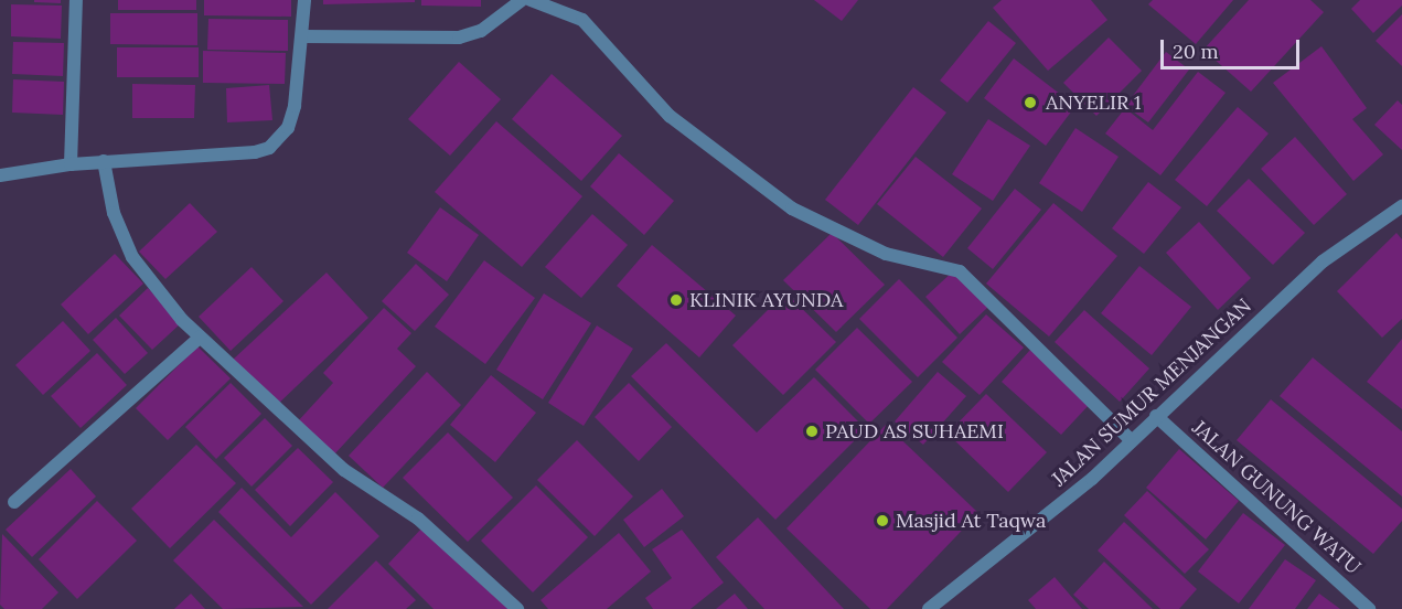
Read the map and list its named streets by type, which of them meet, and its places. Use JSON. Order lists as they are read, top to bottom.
{
  "streets": {
    "street": ["JALAN SUMUR MENJANGAN", "JALAN GUNUNG WATU"]
  },
  "crossings": [
    ["JALAN SUMUR MENJANGAN", "JALAN GUNUNG WATU"]
  ],
  "places": [
    "ANYELIR 1",
    "KLINIK AYUNDA",
    "PAUD AS SUHAEMI",
    "Masjid At Taqwa"
  ],
  "scale_bar": "20 m"
}
